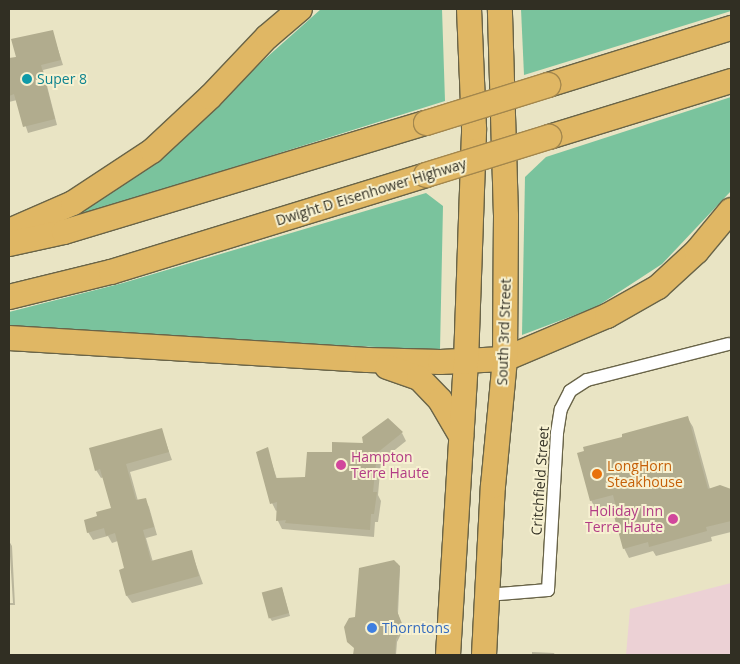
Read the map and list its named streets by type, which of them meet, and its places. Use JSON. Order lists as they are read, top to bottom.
{
  "streets": {
    "highway": ["Dwight D Eisenhower Highway", "South 3rd Street"],
    "street": ["Critchfield Street"]
  },
  "crossings": [
    ["South 3rd Street", "Critchfield Street"]
  ],
  "places": [
    "Super 8",
    "Hampton Terre Haute",
    "LongHorn Steakhouse",
    "Holiday Inn Terre Haute",
    "Thorntons"
  ]
}
